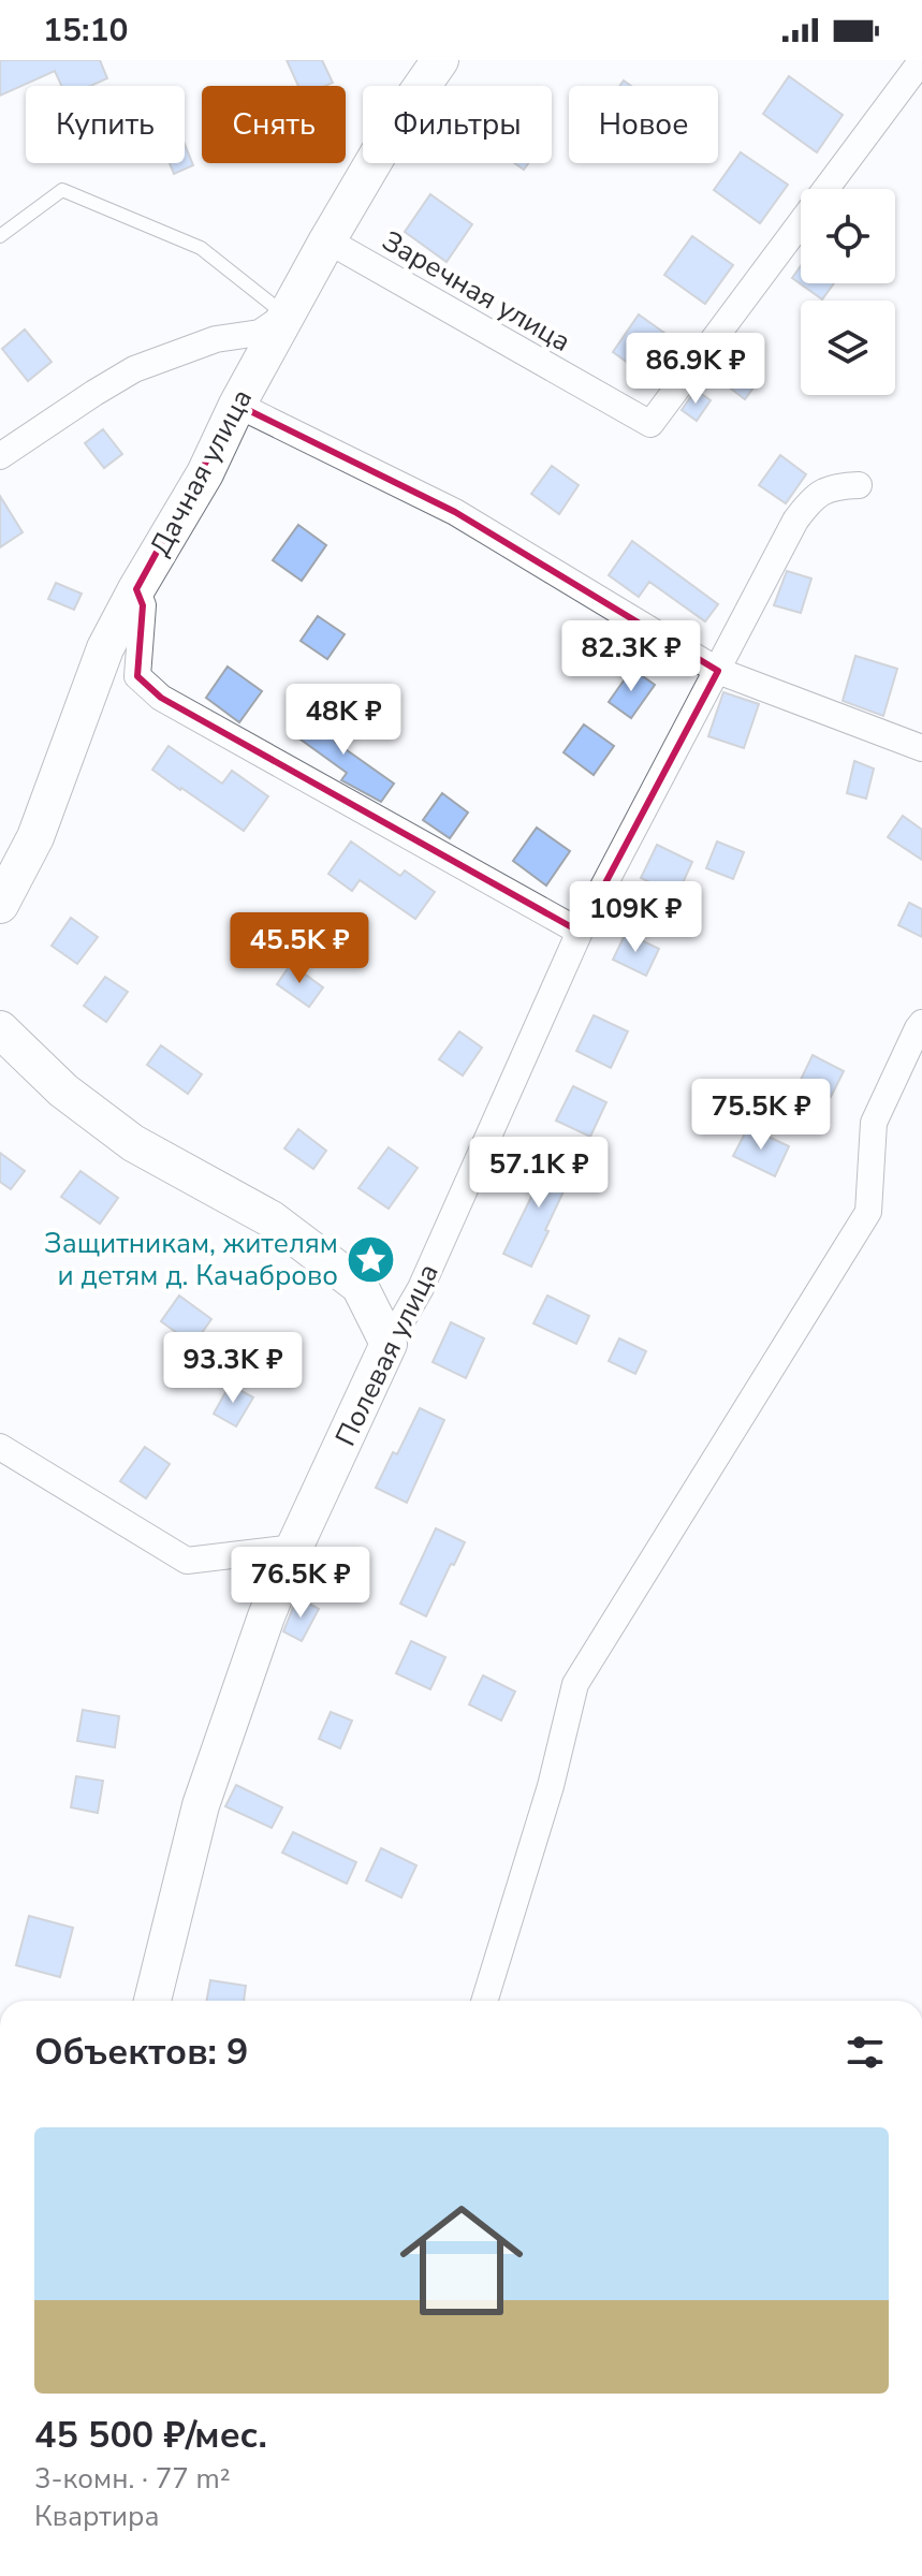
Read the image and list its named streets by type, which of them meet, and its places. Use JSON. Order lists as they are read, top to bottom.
{
  "streets": {
    "street": ["Заречная улица", "Дачная улица", "Полевая улица"]
  },
  "crossings": [
    ["Заречная улица", "Дачная улица"]
  ],
  "places": {
    "place": ["Защитникам, жителям и детям д. Качаброво"]
  },
  "page": {
    "status": "15:10",
    "chip": [
      "Купить",
      "Снять",
      "Фильтры",
      "Новое"
    ],
    "price": [
      "86.9K ₽",
      "82.3K ₽",
      "48K ₽",
      "109K ₽",
      "45.5K ₽",
      "75.5K ₽",
      "57.1K ₽",
      "93.3K ₽",
      "76.5K ₽"
    ],
    "heading": "Объектов: 9",
    "list": [
      {
        "name": "45 500 ₽/мес.",
        "note": "3-комн. · 77 m² · Квартира"
      }
    ]
  }
}
